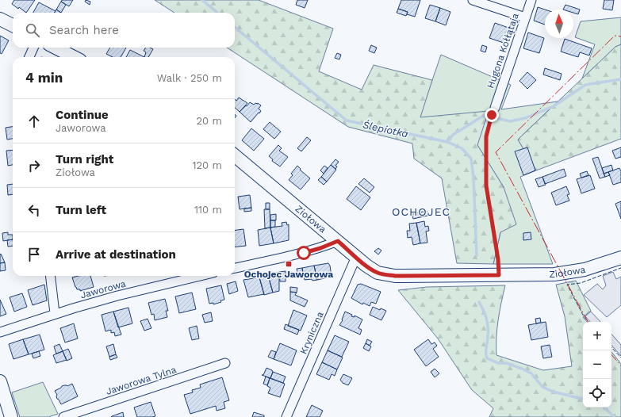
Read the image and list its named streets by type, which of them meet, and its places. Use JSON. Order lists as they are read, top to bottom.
{
  "streets": {
    "street": [
      "Hugona Kołłątaja",
      "Ziołowa",
      "Jaworowa",
      "Kryniczna",
      "Jaworowa Tylna"
    ]
  },
  "crossings": [
    ["Ziołowa", "Kryniczna"]
  ],
  "districts": ["OCHOJEC"],
  "water": ["Ślepiotka"],
  "places": {
    "transit": ["Ochojec Jaworowa"]
  },
  "north": "top",
  "page": {
    "search": "Search here",
    "heading": ["4 min", "Walk · 250 m"],
    "list": [
      ["Continue", "Jaworowa", "20 m"],
      ["Turn right", "Ziołowa", "120 m"],
      ["Turn left", "110 m"],
      "Arrive at destination"
    ],
    "map_buttons": ["+", "−"]
  }
}
